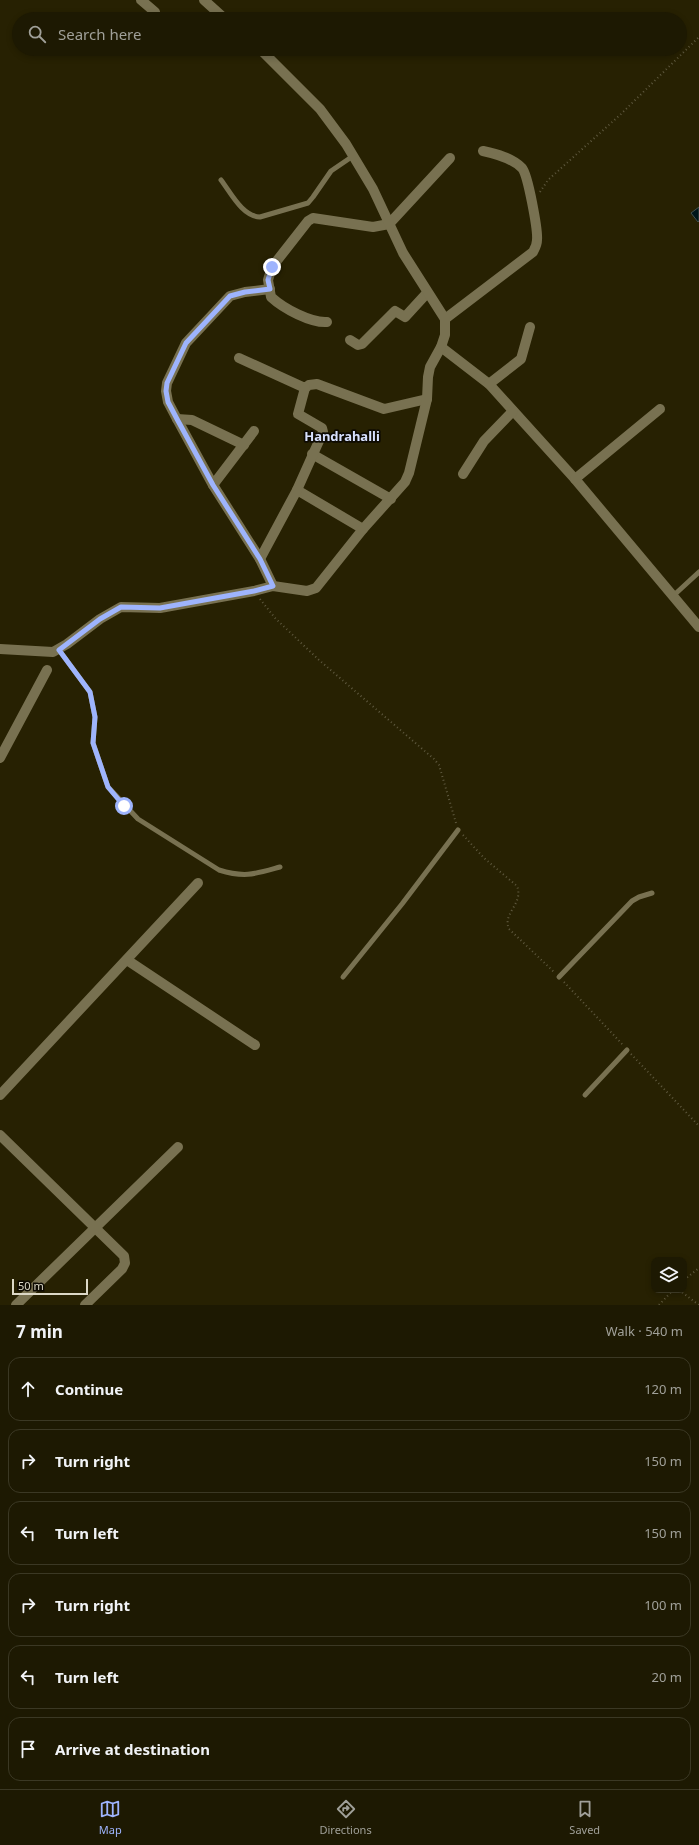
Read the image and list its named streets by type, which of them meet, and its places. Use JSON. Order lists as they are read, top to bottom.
{
  "districts": ["Handrahalli"],
  "scale_bar": "50 m",
  "page": {
    "search": "Search here",
    "scale": "50 m",
    "heading": ["7 min", "Walk · 540 m"],
    "list": [
      ["Continue", "120 m"],
      ["Turn right", "150 m"],
      ["Turn left", "150 m"],
      ["Turn right", "100 m"],
      ["Turn left", "20 m"],
      "Arrive at destination"
    ],
    "nav": ["Map", "Directions", "Saved"]
  }
}
